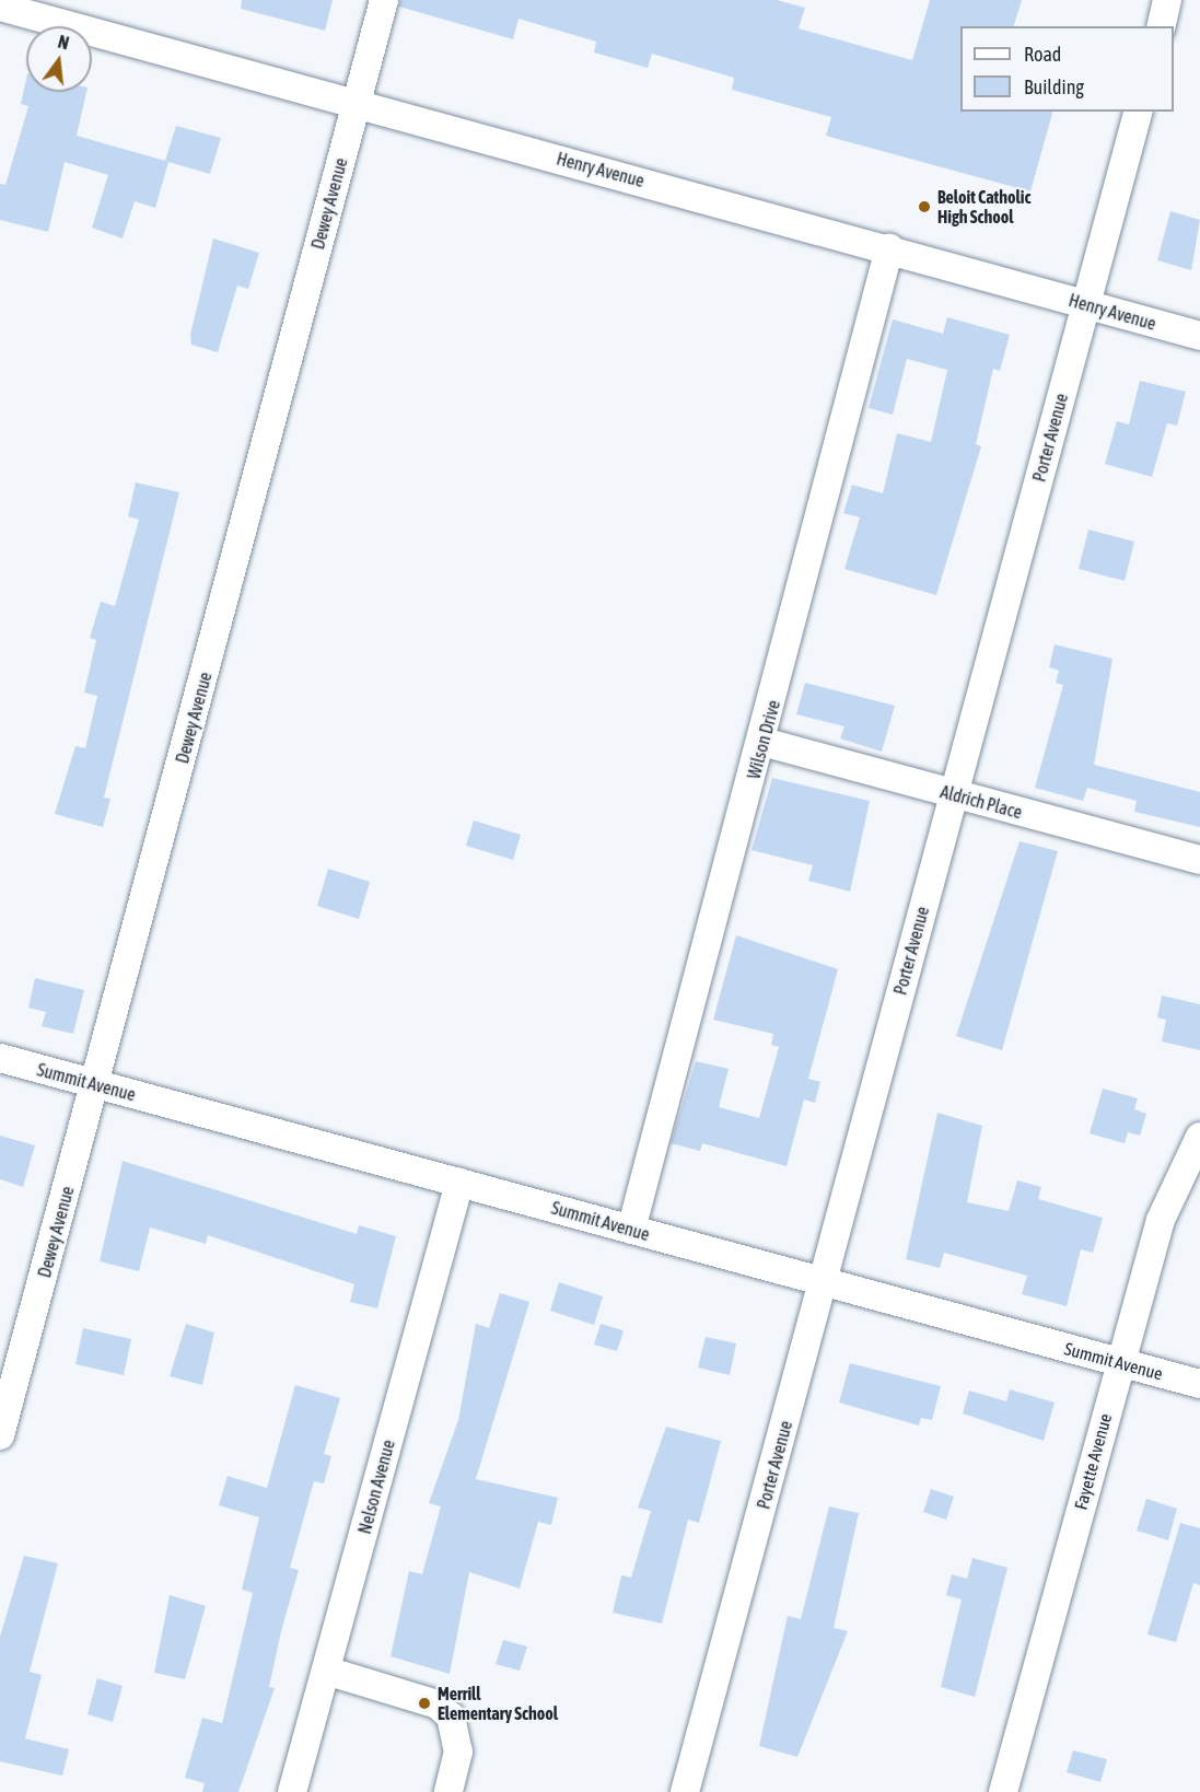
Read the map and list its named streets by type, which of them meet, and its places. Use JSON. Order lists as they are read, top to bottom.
{
  "streets": {
    "street": [
      "Henry Avenue",
      "Dewey Avenue",
      "Porter Avenue",
      "Wilson Drive",
      "Aldrich Place",
      "Summit Avenue",
      "Fayette Avenue",
      "Nelson Avenue"
    ]
  },
  "crossings": [
    ["Henry Avenue", "Dewey Avenue"],
    ["Henry Avenue", "Porter Avenue"],
    ["Henry Avenue", "Wilson Drive"],
    ["Dewey Avenue", "Summit Avenue"],
    ["Porter Avenue", "Aldrich Place"],
    ["Porter Avenue", "Summit Avenue"],
    ["Wilson Drive", "Aldrich Place"],
    ["Wilson Drive", "Summit Avenue"],
    ["Summit Avenue", "Fayette Avenue"],
    ["Summit Avenue", "Nelson Avenue"]
  ],
  "places": ["Beloit Catholic High School", "Merrill Elementary School"],
  "legend": ["Road", "Building"],
  "north": "top"
}
